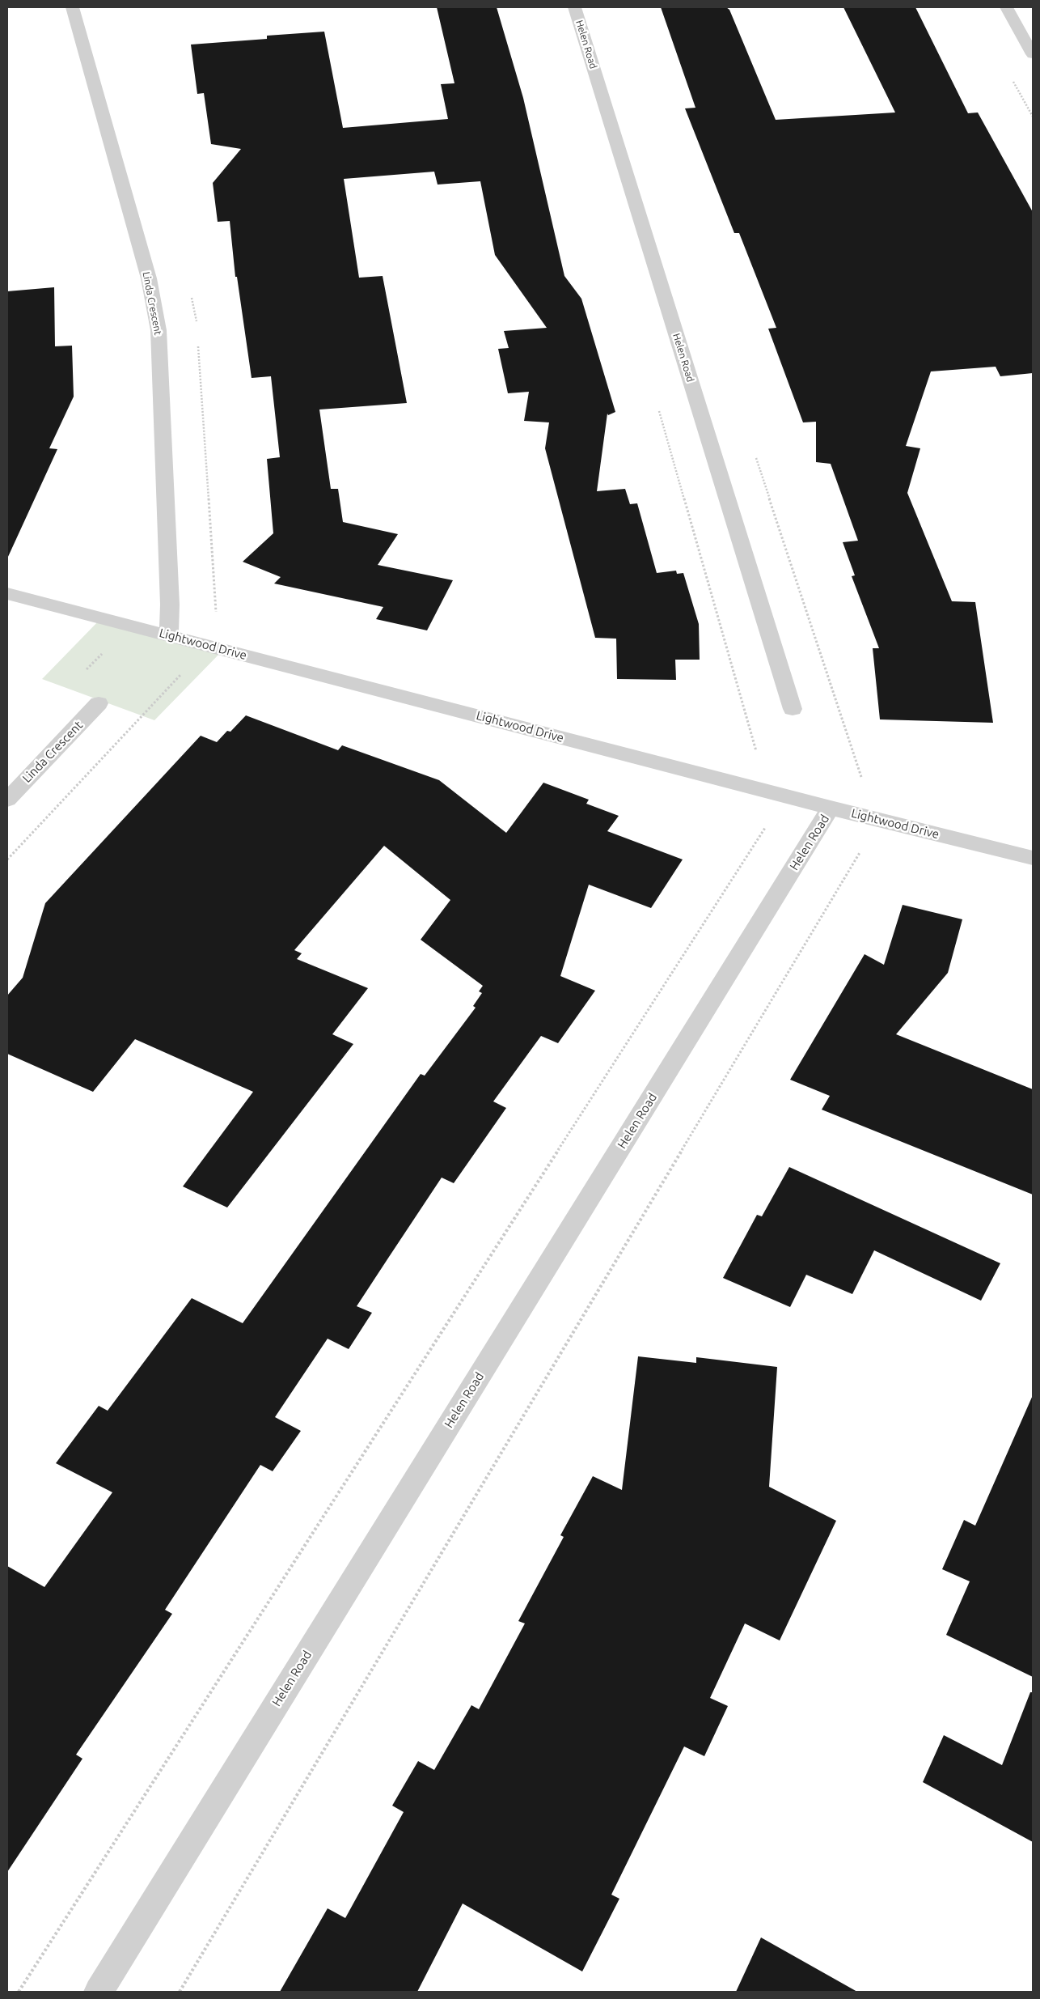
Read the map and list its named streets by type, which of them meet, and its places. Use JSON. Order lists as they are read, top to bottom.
{
  "streets": {
    "street": ["Helen Road", "Linda Crescent", "Lightwood Drive"]
  },
  "crossings": [
    ["Helen Road", "Lightwood Drive"],
    ["Linda Crescent", "Lightwood Drive"]
  ]
}
